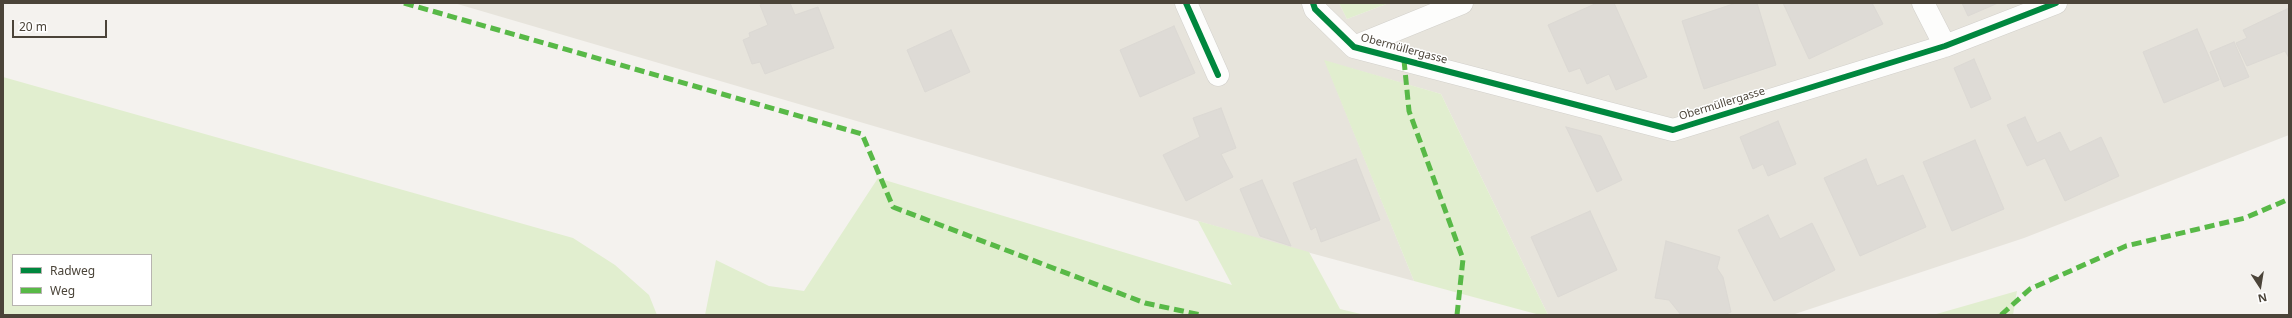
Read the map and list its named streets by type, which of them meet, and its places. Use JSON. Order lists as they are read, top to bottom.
{
  "streets": {
    "street": ["Obermüllergasse"]
  },
  "legend": ["Radweg", "Weg"],
  "scale_bar": "20 m",
  "north": "bottom"
}
